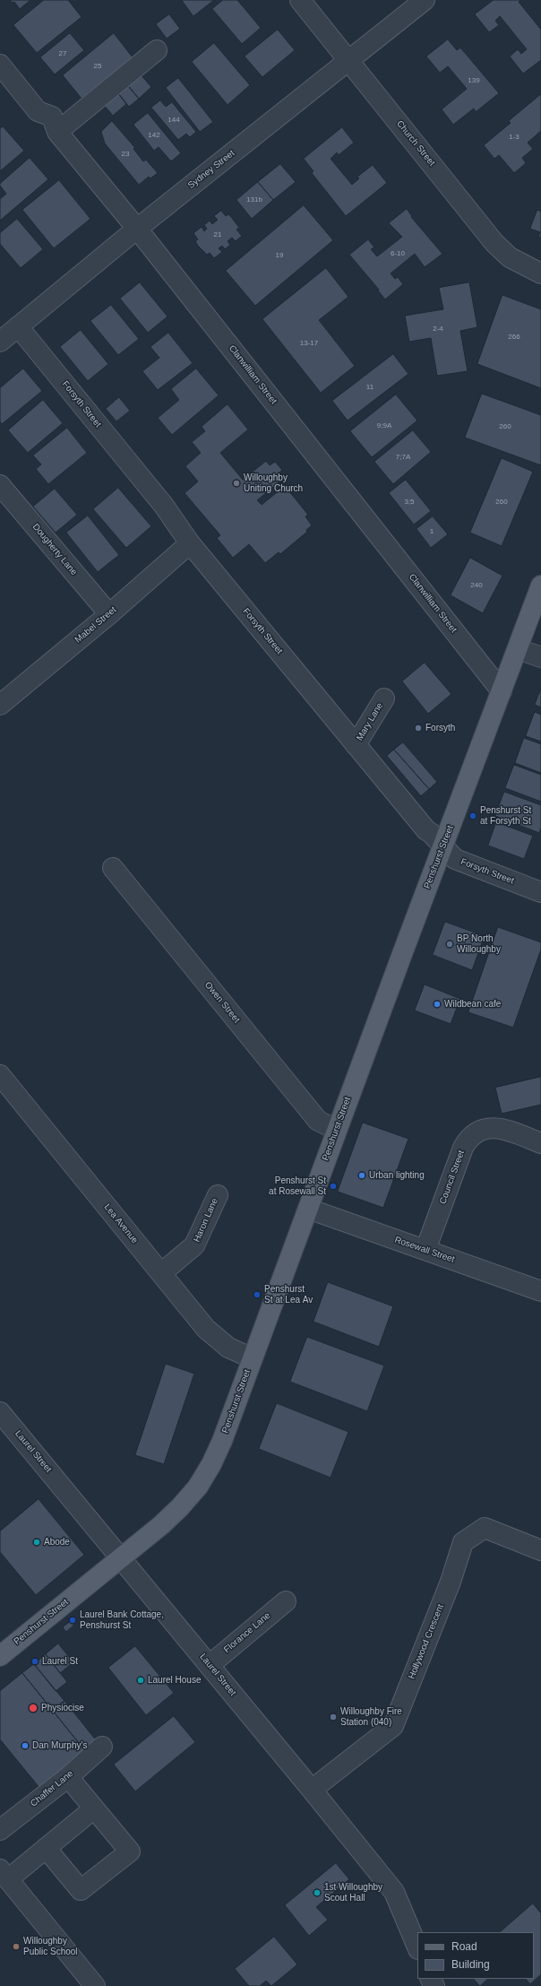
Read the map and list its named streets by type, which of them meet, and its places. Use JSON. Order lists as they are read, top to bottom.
{
  "streets": {
    "main road": ["Penshurst Street"],
    "street": [
      "Church Street",
      "Sydney Street",
      "Clanwilliam Street",
      "Forsyth Street",
      "Dougherty Lane",
      "Mabel Street",
      "Mary Lane",
      "Owen Street",
      "Council Street",
      "Haron Lane",
      "Lea Avenue",
      "Rosewall Street",
      "Laurel Street",
      "Florance Lane",
      "Hollywood Crescent",
      "Chaffer Lane"
    ]
  },
  "crossings": [
    ["Church Street", "Sydney Street"],
    ["Sydney Street", "Clanwilliam Street"],
    ["Sydney Street", "Forsyth Street"],
    ["Clanwilliam Street", "Penshurst Street"],
    ["Forsyth Street", "Mabel Street"],
    ["Forsyth Street", "Mary Lane"],
    ["Forsyth Street", "Penshurst Street"],
    ["Dougherty Lane", "Mabel Street"],
    ["Penshurst Street", "Owen Street"],
    ["Penshurst Street", "Lea Avenue"],
    ["Penshurst Street", "Rosewall Street"],
    ["Penshurst Street", "Laurel Street"],
    ["Council Street", "Rosewall Street"],
    ["Haron Lane", "Lea Avenue"],
    ["Laurel Street", "Florance Lane"],
    ["Laurel Street", "Hollywood Crescent"]
  ],
  "places": [
    "Willoughby Uniting Church",
    "Forsyth",
    "Penshurst St at Forsyth St",
    "BP North Willoughby",
    "Wildbean cafe",
    "Urban lighting",
    "Penshurst St at Rosewall St",
    "Penshurst St at Lea Av",
    "Abode",
    "Laurel Bank Cottage, Penshurst St",
    "Laurel St",
    "Laurel House",
    "Physiocise",
    "Willoughby Fire Station (040)",
    "Dan Murphy's",
    "1st Willoughby Scout Hall",
    "Willoughby Public School"
  ],
  "house_numbers": [
    "27",
    "25",
    "139",
    "144",
    "142",
    "1-3",
    "23",
    "131b",
    "21",
    "6-10",
    "19",
    "2-4",
    "266",
    "13-17",
    "11",
    "9;9A",
    "260",
    "7;7A",
    "3;5",
    "260",
    "1",
    "240"
  ],
  "legend": ["Road", "Building"]
}
